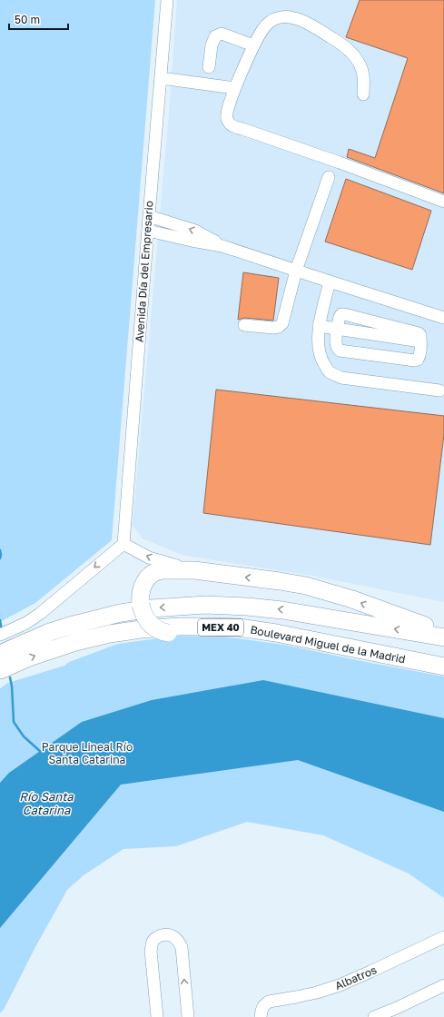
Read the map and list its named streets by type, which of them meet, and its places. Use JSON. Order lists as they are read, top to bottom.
{
  "streets": {
    "highway": ["MEX 40", "Boulevard Miguel de la Madrid"],
    "street": ["Avenida Día del Empresario", "Albatros"]
  },
  "water": ["Río Santa Catarina"],
  "parks": ["Parque Lineal Río Santa Catarina"],
  "scale_bar": "50 m"
}
